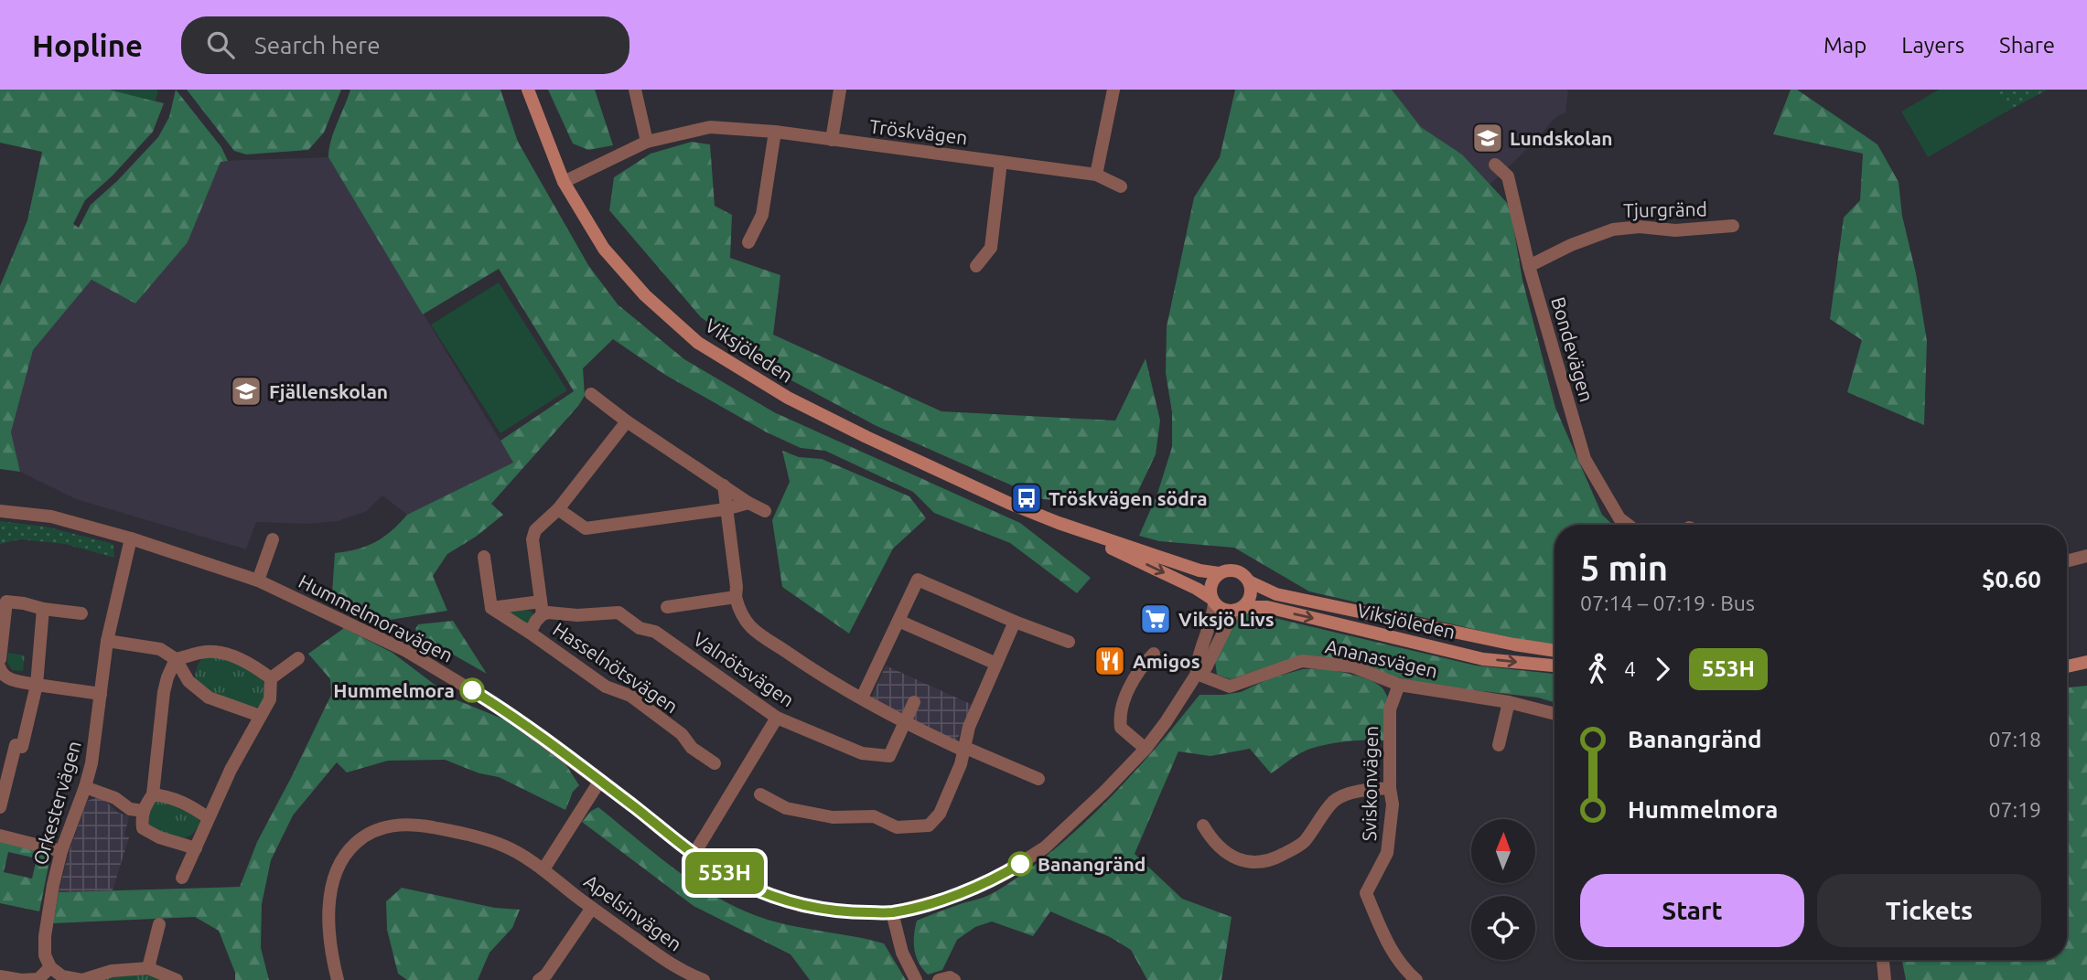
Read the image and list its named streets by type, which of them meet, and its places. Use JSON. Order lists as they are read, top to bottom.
{
  "streets": {
    "main road": ["Viksjöleden"],
    "street": [
      "Tröskvägen",
      "Tjurgränd",
      "Bondevägen",
      "Hummelmoravägen",
      "Ananasvägen",
      "Hasselnötsvägen",
      "Valnötsvägen",
      "Sviskonvägen",
      "Orkestervägen",
      "Apelsinvägen"
    ]
  },
  "crossings": [
    ["Tröskvägen", "Viksjöleden"],
    ["Tjurgränd", "Bondevägen"],
    ["Viksjöleden", "Hummelmoravägen"],
    ["Hummelmoravägen", "Ananasvägen"],
    ["Hummelmoravägen", "Orkestervägen"],
    ["Ananasvägen", "Sviskonvägen"]
  ],
  "places": {
    "school or university": ["Lundskolan", "Fjällenskolan"],
    "bus stop": ["Tröskvägen södra"],
    "supermarket": ["Viksjö Livs"],
    "restaurant": ["Amigos"],
    "other": ["Hummelmora", "Banangränd"]
  },
  "lines": ["bus line 553H"],
  "north": "top",
  "page": {
    "header": "Hopline",
    "search": "Search here",
    "nav": ["Map", "Layers", "Share"],
    "on_map": "553H",
    "heading": ["5 min", "07:14 – 07:19 · Bus", "$0.60"],
    "legs": ["4", "553H"],
    "list": [
      {
        "name": "Banangränd",
        "value": "07:18"
      },
      {
        "name": "Hummelmora",
        "value": "07:19"
      }
    ],
    "buttons": ["Start", "Tickets"]
  }
}
